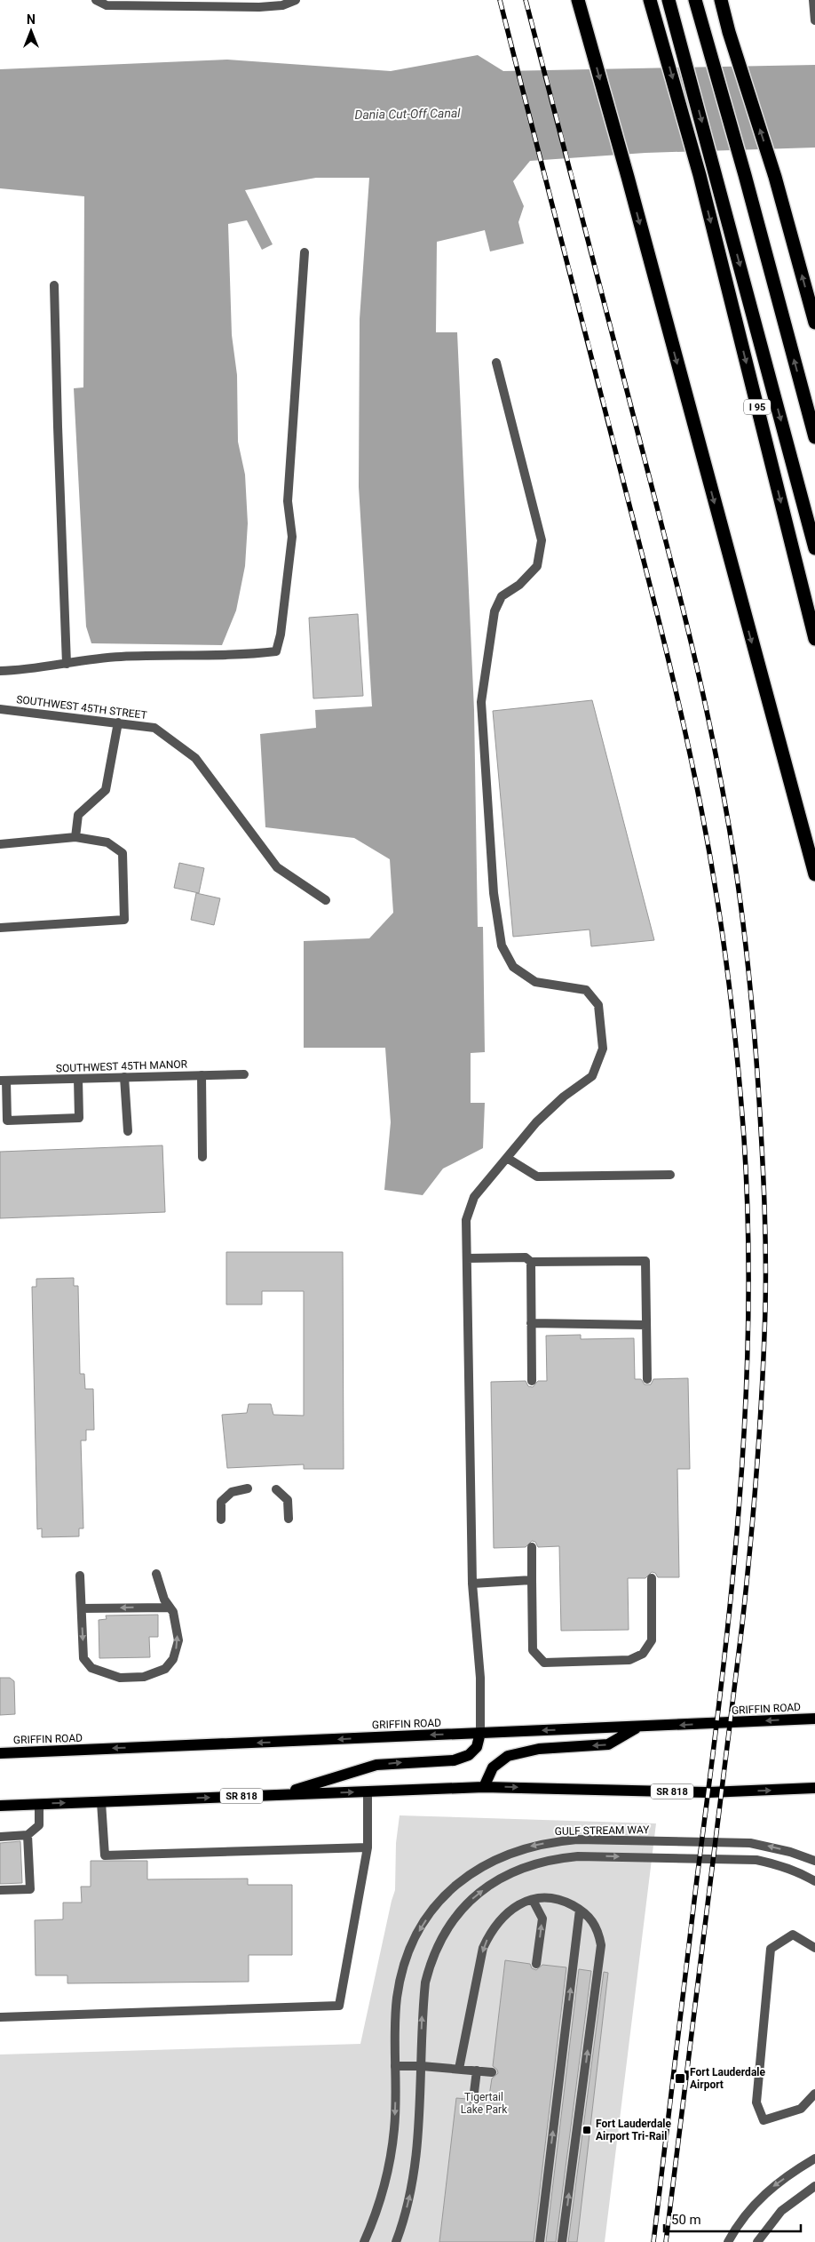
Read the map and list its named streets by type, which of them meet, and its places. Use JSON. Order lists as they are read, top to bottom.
{
  "streets": {
    "highway": ["I 95"],
    "main road": ["GRIFFIN ROAD", "SR 818"],
    "street": ["SOUTHWEST 45TH STREET", "SOUTHWEST 45TH MANOR", "GULF STREAM WAY"]
  },
  "water": ["Dania Cut-Off Canal"],
  "parks": ["Tigertail Lake Park"],
  "places": {
    "transit": ["Fort Lauderdale Airport", "Fort Lauderdale Airport Tri-Rail"]
  },
  "scale_bar": "50 m",
  "north": "top"
}
